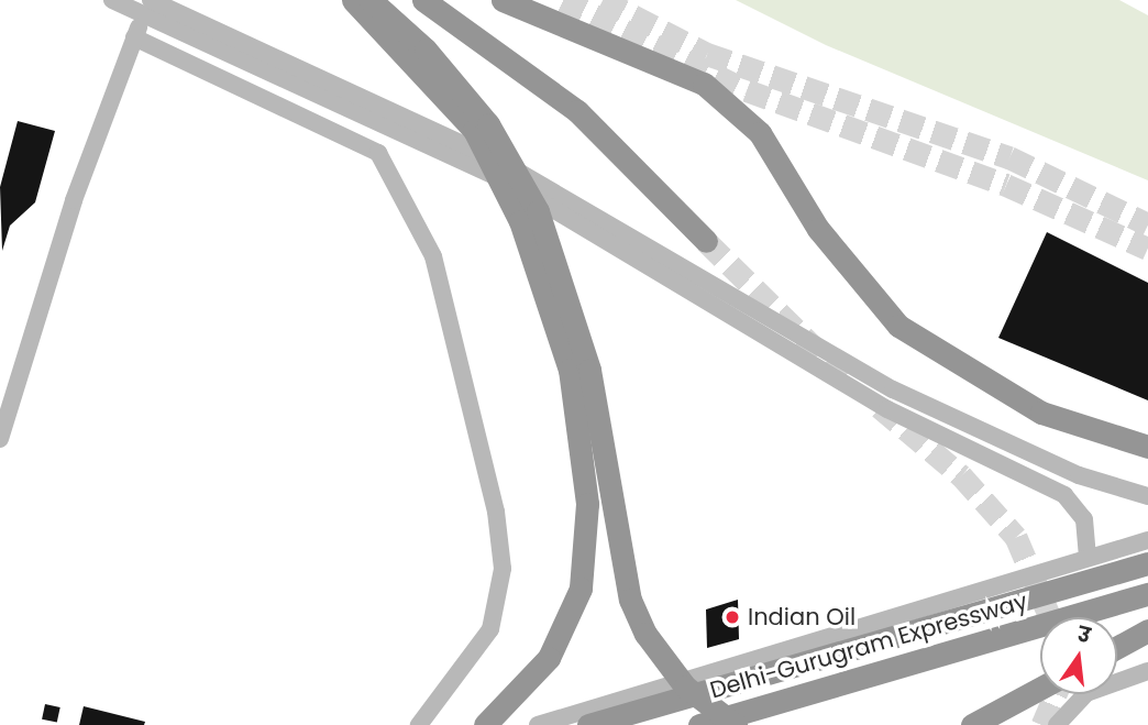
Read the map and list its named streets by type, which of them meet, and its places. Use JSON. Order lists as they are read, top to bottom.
{
  "streets": {
    "highway": ["Delhi-Gurugram Expressway"]
  },
  "places": ["Indian Oil"],
  "north": "top"
}
